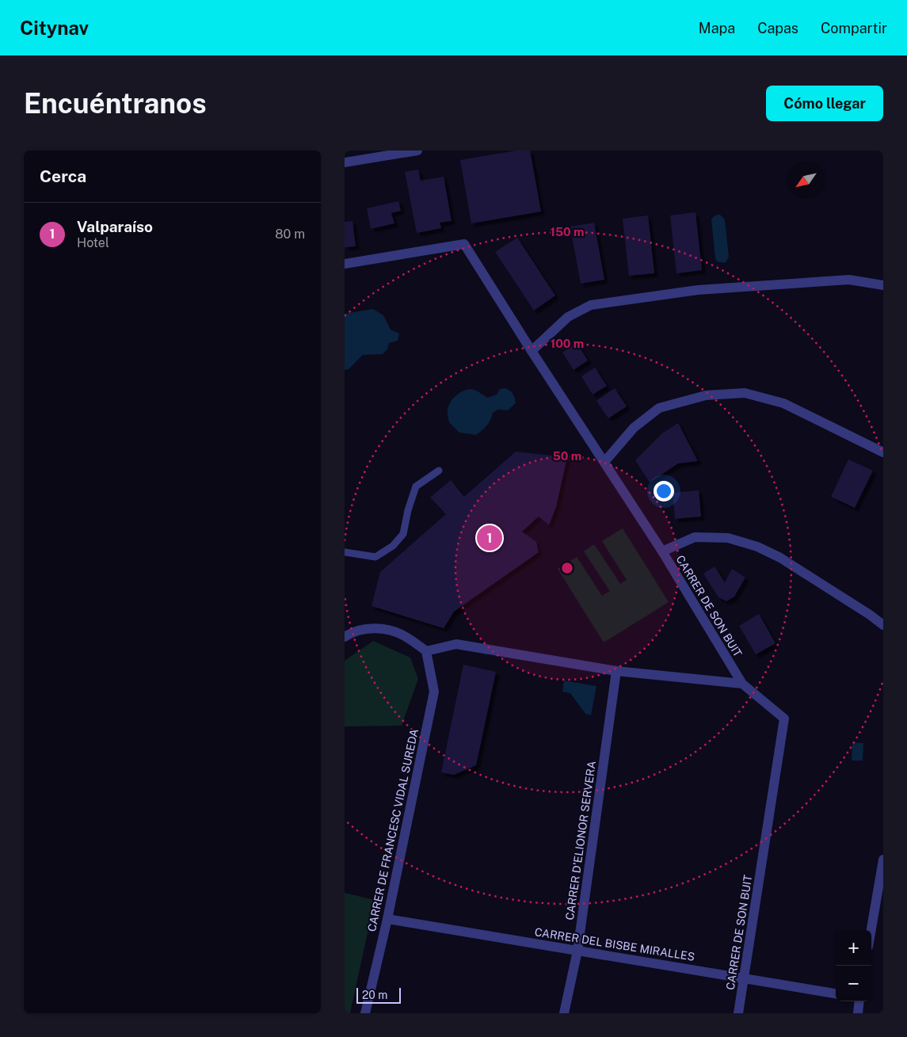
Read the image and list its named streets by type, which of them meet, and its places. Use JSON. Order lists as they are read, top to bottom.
{
  "streets": {
    "street": [
      "CARRER DE SON BUIT",
      "CARRER DE FRANCESC VIDAL SUREDA",
      "CARRER D'ELIONOR SERVERA",
      "CARRER DEL BISBE MIRALLES"
    ]
  },
  "crossings": [
    ["CARRER DE SON BUIT", "CARRER DEL BISBE MIRALLES"],
    ["CARRER DE FRANCESC VIDAL SUREDA", "CARRER DEL BISBE MIRALLES"],
    ["CARRER D'ELIONOR SERVERA", "CARRER DEL BISBE MIRALLES"]
  ],
  "scale_bar": "20 m",
  "north": "bottom left",
  "page": {
    "header": "Citynav",
    "nav": ["Mapa", "Capas", "Compartir"],
    "buttons": "Cómo llegar",
    "title": "Encuéntranos",
    "heading": "Cerca",
    "list": [
      {
        "mark": "1",
        "name": "Valparaíso",
        "note": "Hotel",
        "value": "80 m"
      }
    ],
    "pins": "1",
    "map_buttons": ["+", "−"],
    "scale": "20 m"
  },
  "rings": ["150 m", "100 m", "50 m"]
}
